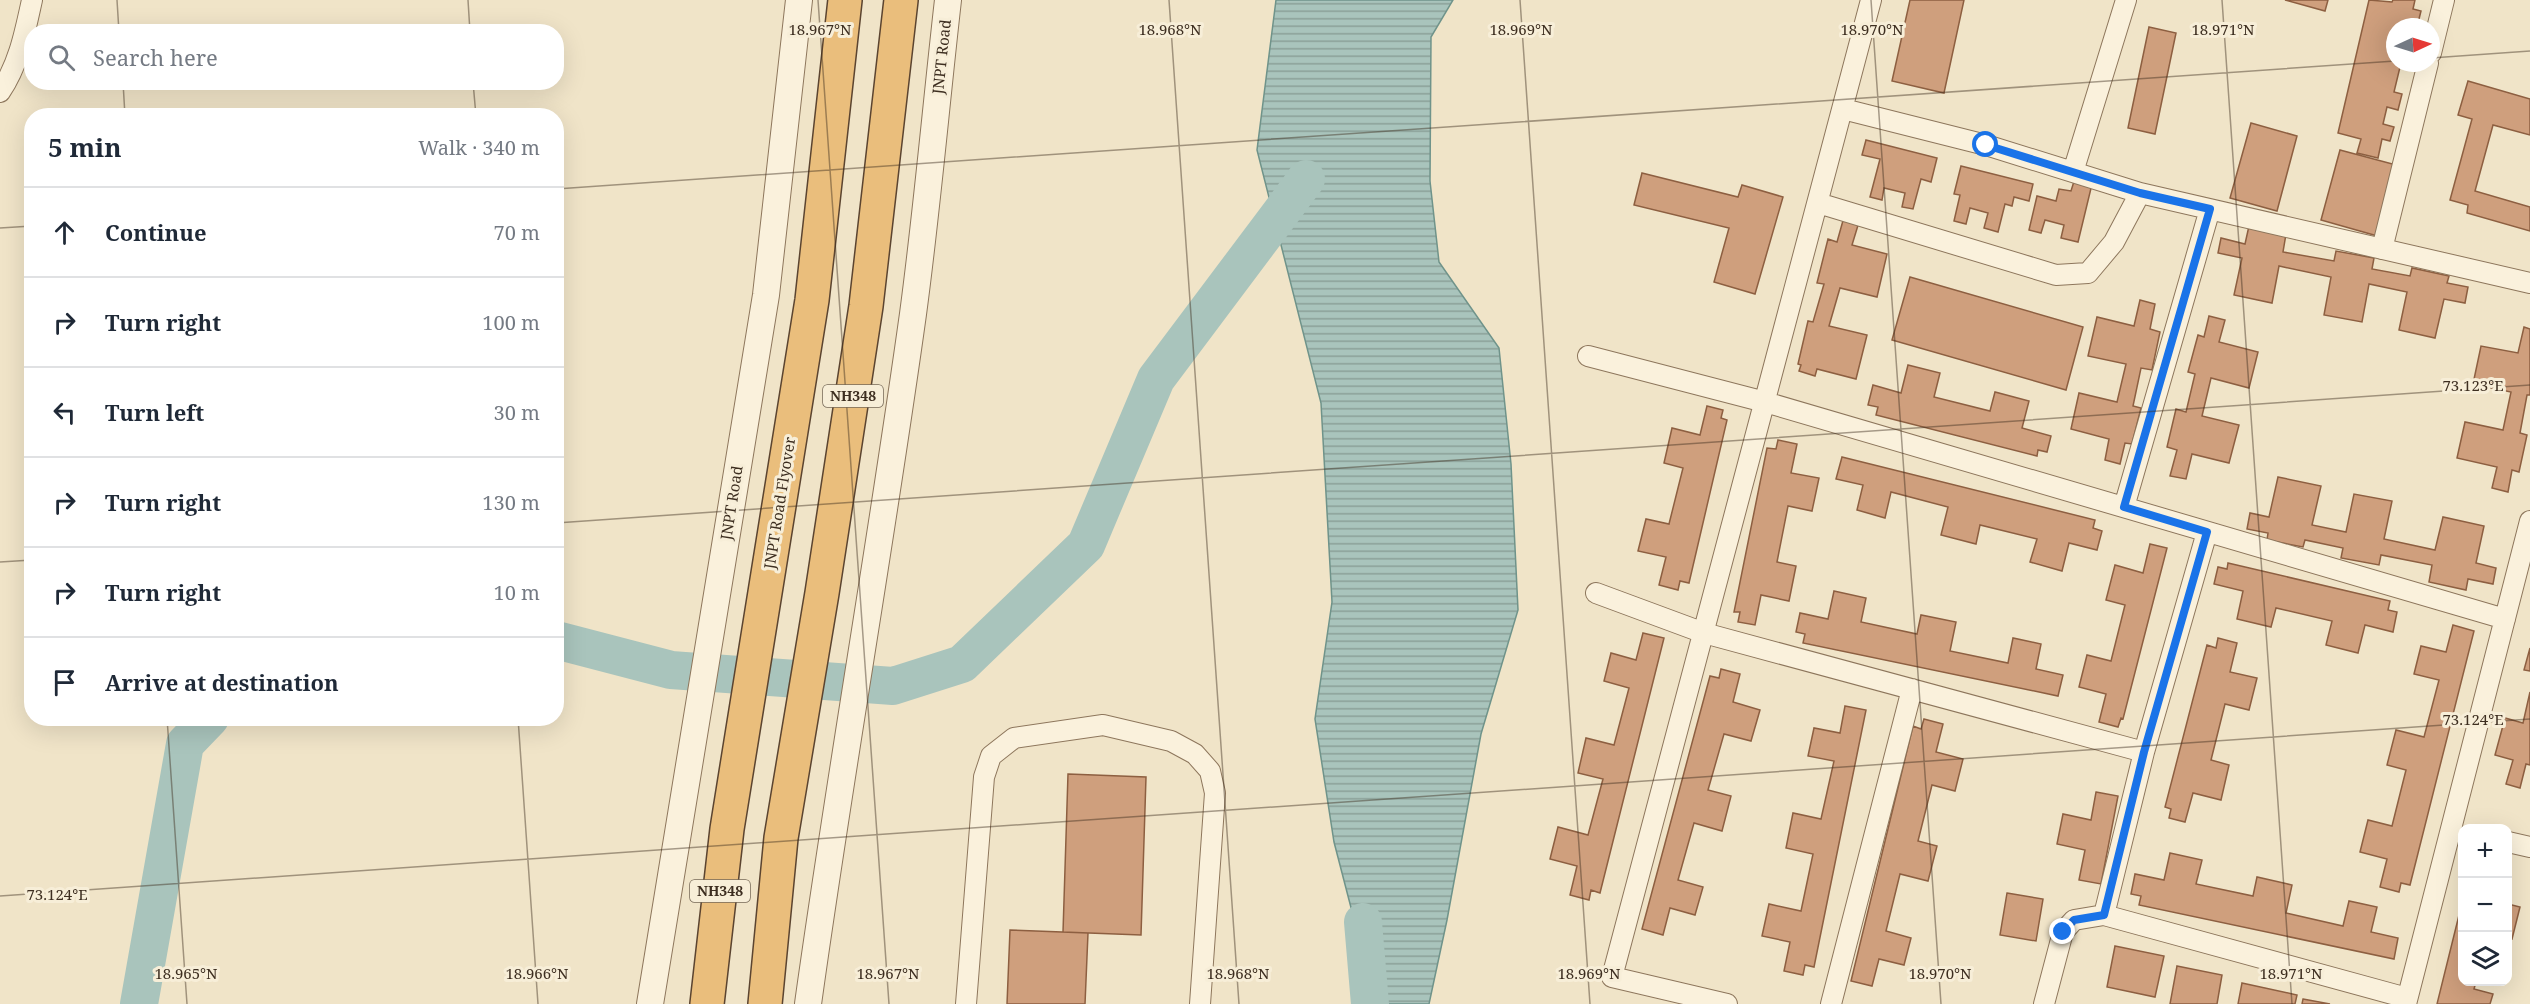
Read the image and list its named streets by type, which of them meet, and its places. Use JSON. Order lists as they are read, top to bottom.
{
  "streets": {
    "highway": ["NH348", "JNPT Road Flyover"],
    "street": ["JNPT Road"]
  },
  "north": "right",
  "page": {
    "search": "Search here",
    "heading": ["5 min", "Walk · 340 m"],
    "list": [
      ["Continue", "70 m"],
      ["Turn right", "100 m"],
      ["Turn left", "30 m"],
      ["Turn right", "130 m"],
      ["Turn right", "10 m"],
      "Arrive at destination"
    ],
    "map_buttons": ["+", "−"]
  },
  "coordinates": [
    "18.967°N",
    "18.968°N",
    "18.969°N",
    "18.970°N",
    "18.971°N",
    "73.123°E",
    "73.124°E",
    "18.965°N",
    "18.966°N"
  ]
}
